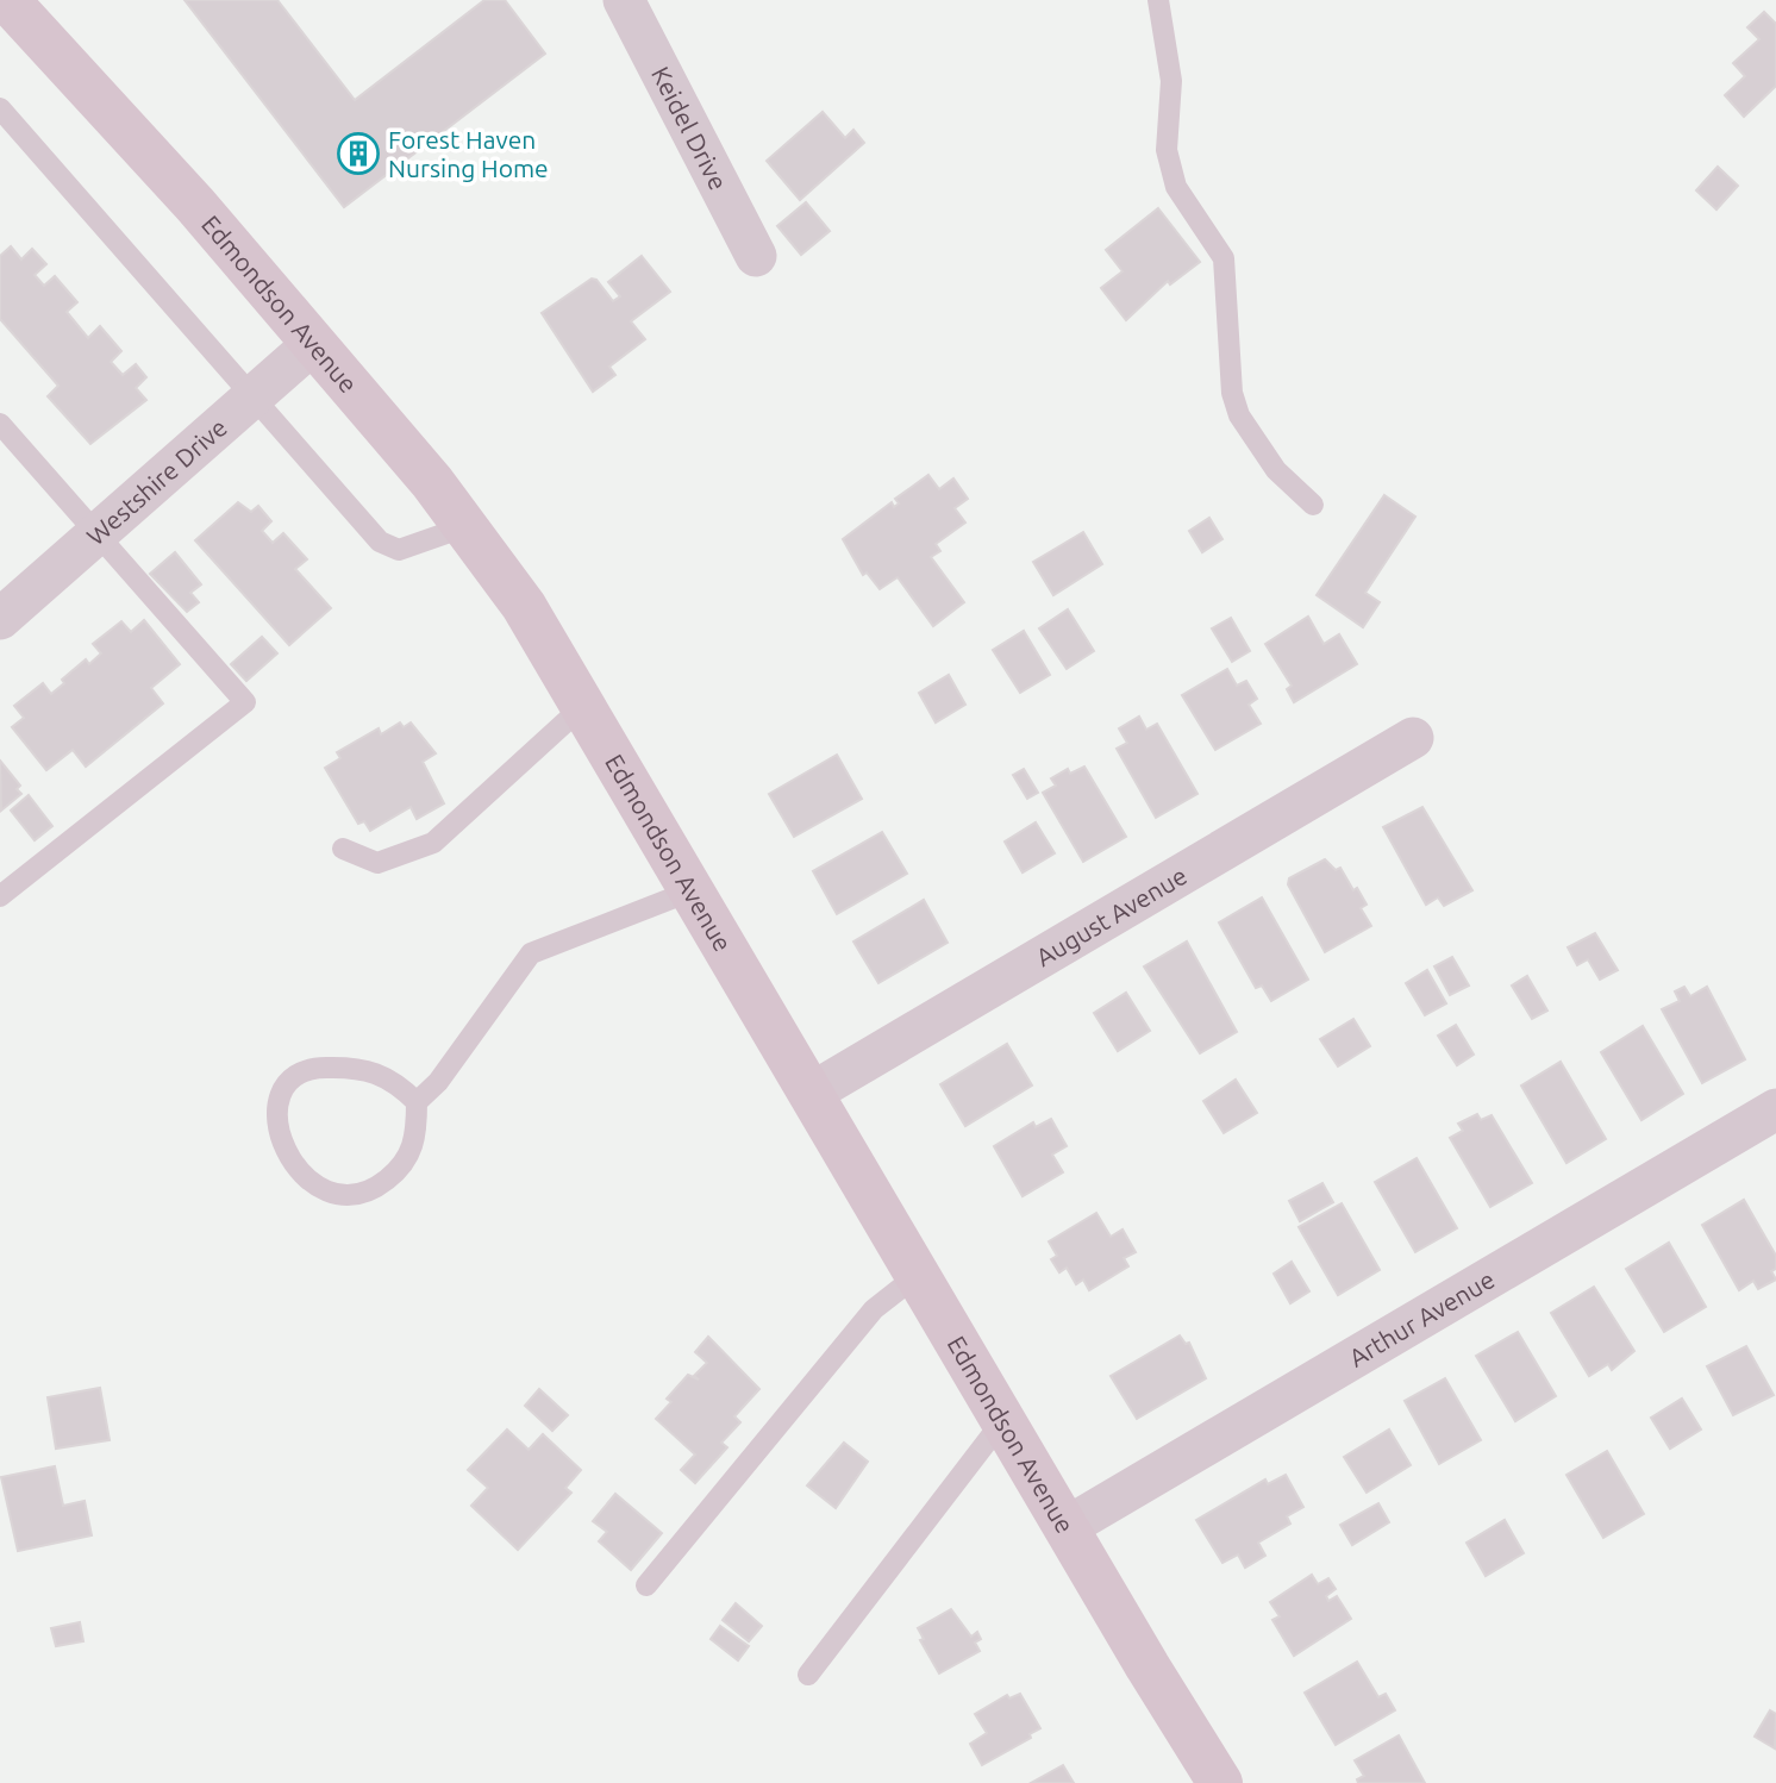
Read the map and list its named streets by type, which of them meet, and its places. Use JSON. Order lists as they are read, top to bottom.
{
  "streets": {
    "main road": ["Edmondson Avenue"],
    "street": [
      "Keidel Drive",
      "Westshire Drive",
      "August Avenue",
      "Arthur Avenue"
    ]
  },
  "crossings": [
    ["Edmondson Avenue", "Westshire Drive"],
    ["Edmondson Avenue", "August Avenue"],
    ["Edmondson Avenue", "Arthur Avenue"]
  ],
  "places": {
    "building": ["Forest Haven Nursing Home"]
  }
}
